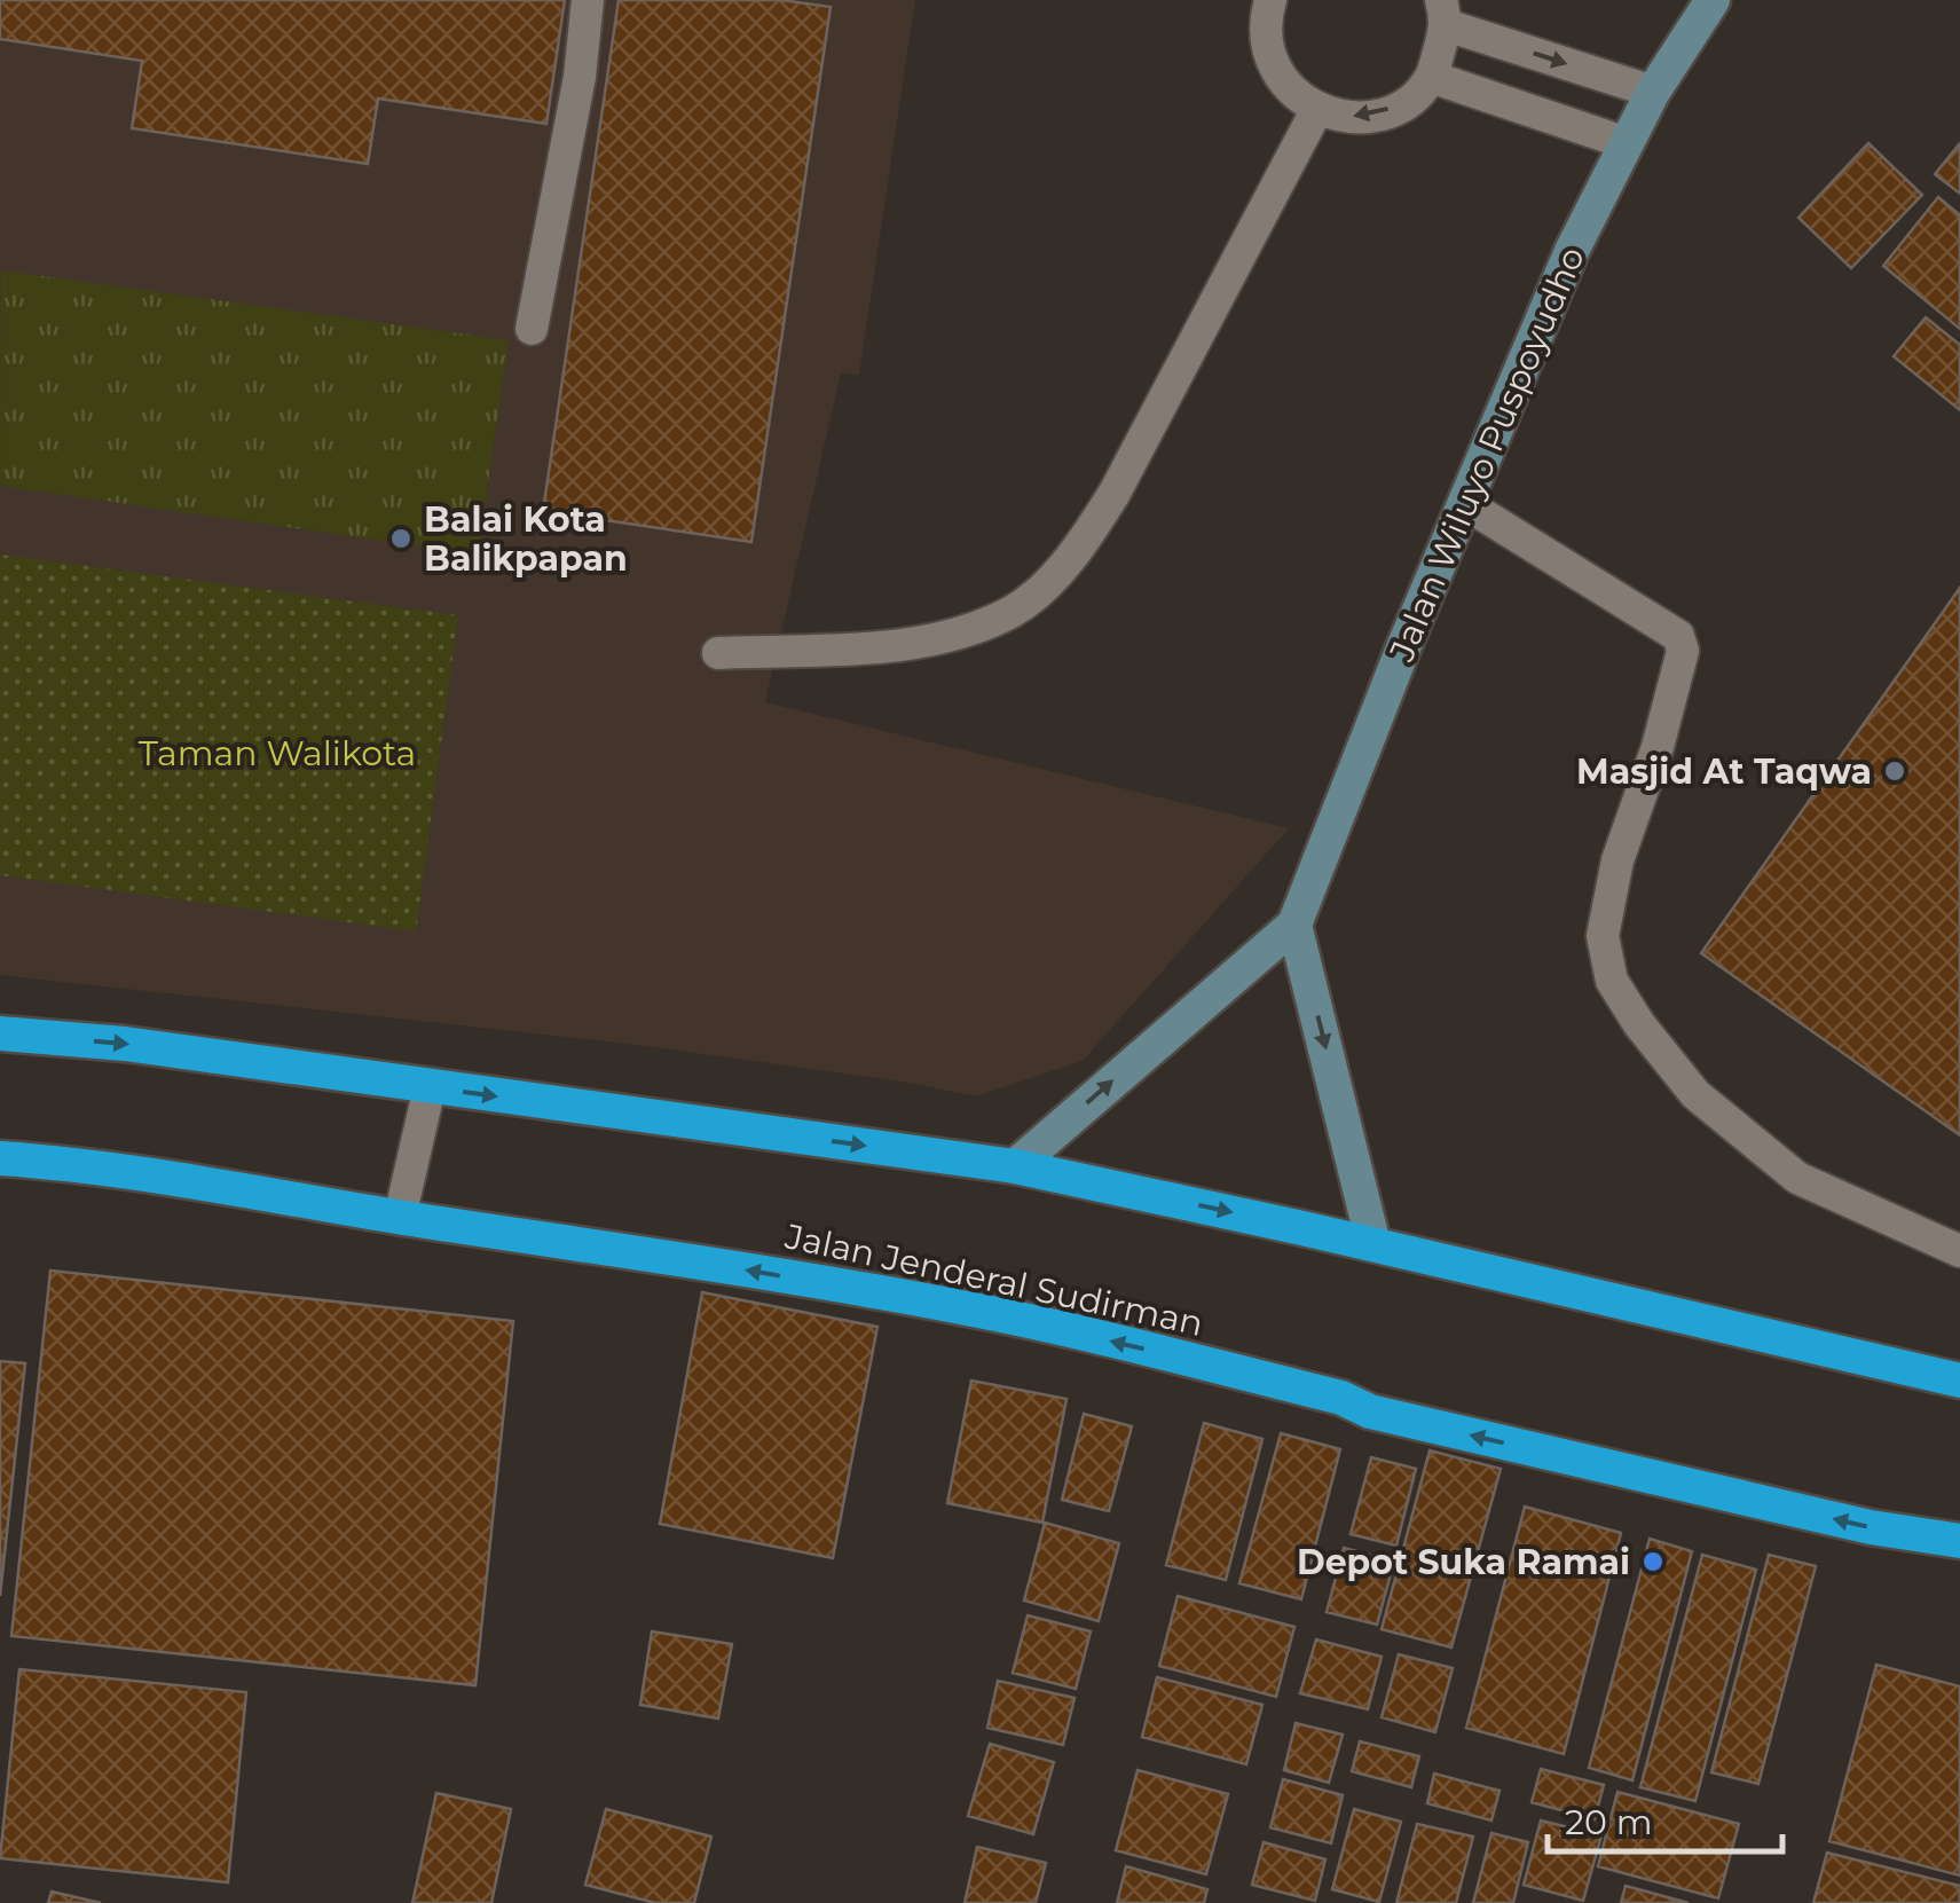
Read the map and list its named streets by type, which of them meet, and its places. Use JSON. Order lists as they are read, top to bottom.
{
  "streets": {
    "highway": ["Jalan Jenderal Sudirman"],
    "street": ["Jalan Wiluyo Puspoyudho"]
  },
  "parks": ["Taman Walikota"],
  "places": ["Balai Kota Balikpapan", "Masjid At Taqwa", "Depot Suka Ramai"],
  "scale_bar": "20 m"
}
